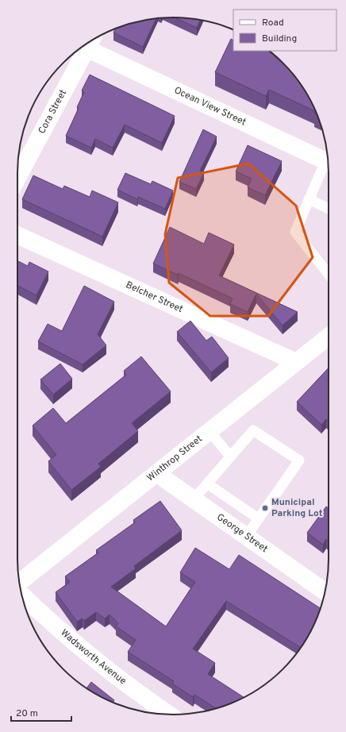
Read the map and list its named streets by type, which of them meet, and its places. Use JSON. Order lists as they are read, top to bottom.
{
  "streets": {
    "street": [
      "Ocean View Street",
      "Cora Street",
      "Belcher Street",
      "Winthrop Street",
      "George Street",
      "Wadsworth Avenue"
    ]
  },
  "crossings": [
    ["Ocean View Street", "Cora Street"],
    ["Belcher Street", "Winthrop Street"],
    ["Winthrop Street", "George Street"]
  ],
  "places": ["Municipal Parking Lot"],
  "legend": ["Road", "Building"],
  "scale_bar": "20 m"
}
